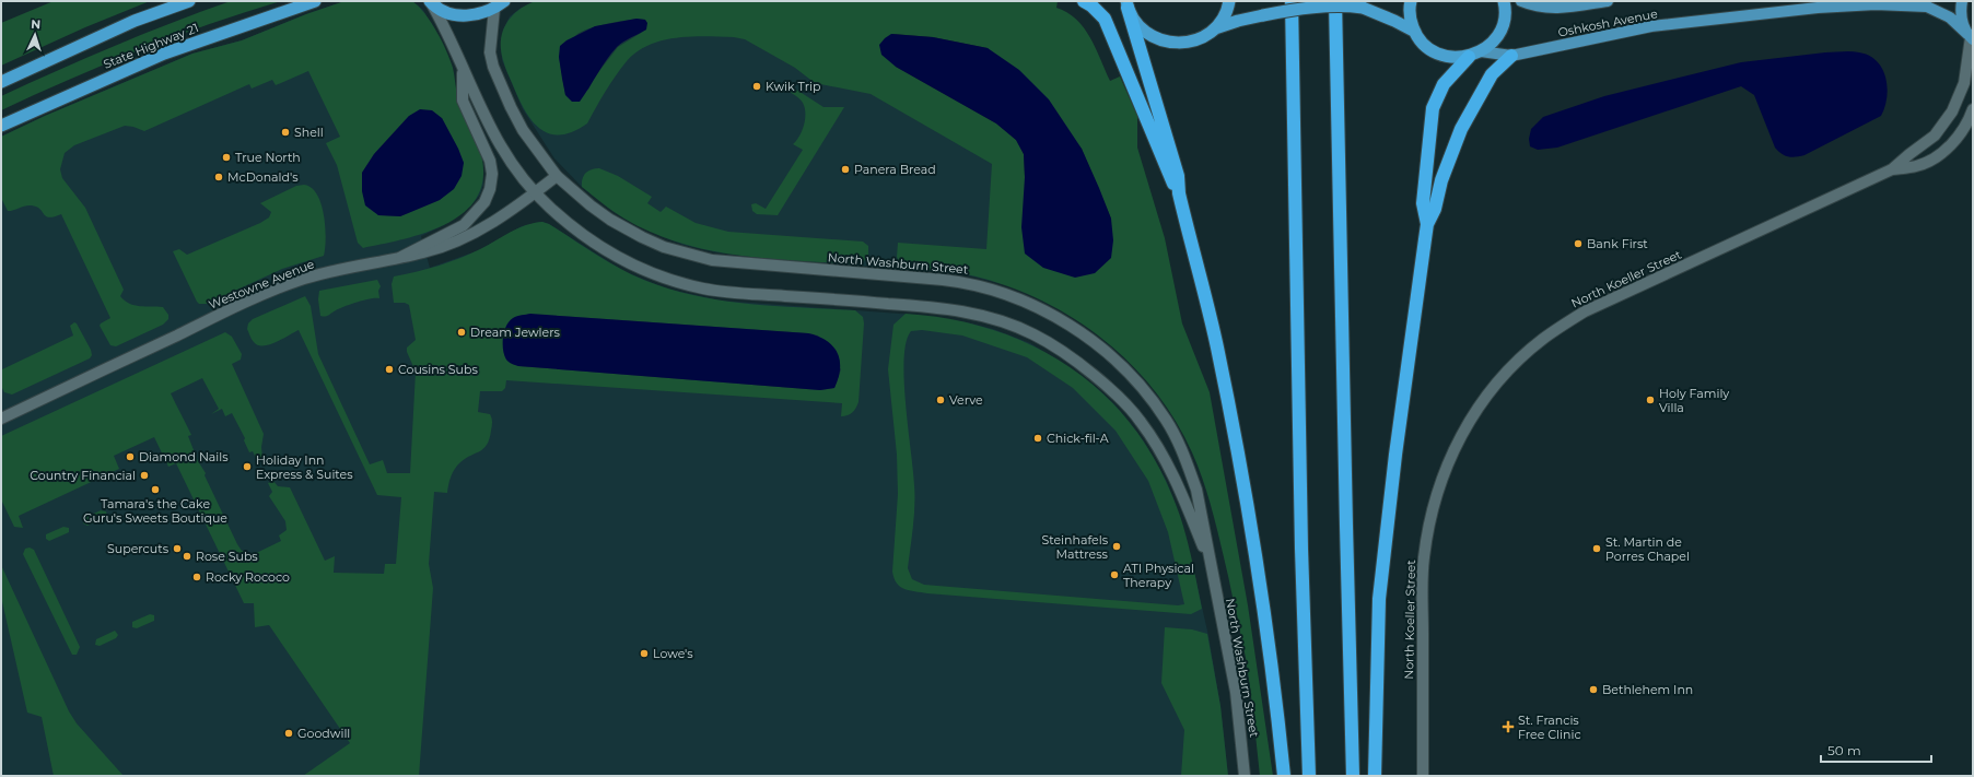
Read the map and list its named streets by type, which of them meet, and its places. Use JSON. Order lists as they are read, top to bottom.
{
  "streets": {
    "highway": ["State Highway 21"],
    "main road": ["Oshkosh Avenue"],
    "street": ["North Washburn Street", "North Koeller Street", "Westowne Avenue"]
  },
  "crossings": [
    ["Oshkosh Avenue", "North Koeller Street"],
    ["North Washburn Street", "Westowne Avenue"]
  ],
  "places": {
    "other": [
      "Kwik Trip",
      "Shell",
      "True North",
      "Panera Bread",
      "McDonald's",
      "Bank First",
      "Dream Jewlers",
      "Cousins Subs",
      "Verve",
      "Holy Family Villa",
      "Chick-fil-A",
      "Diamond Nails",
      "Holiday Inn Express & Suites",
      "Country Financial",
      "Tamara's the Cake Guru's Sweets Boutique",
      "Steinhafels Mattress",
      "Supercuts",
      "St. Martin de Porres Chapel",
      "Rose Subs",
      "ATI Physical Therapy",
      "Rocky Rococo",
      "Lowe's",
      "Bethlehem Inn",
      "Goodwill"
    ],
    "health": ["St. Francis Free Clinic"]
  },
  "scale_bar": "50 m",
  "north": "top"
}
